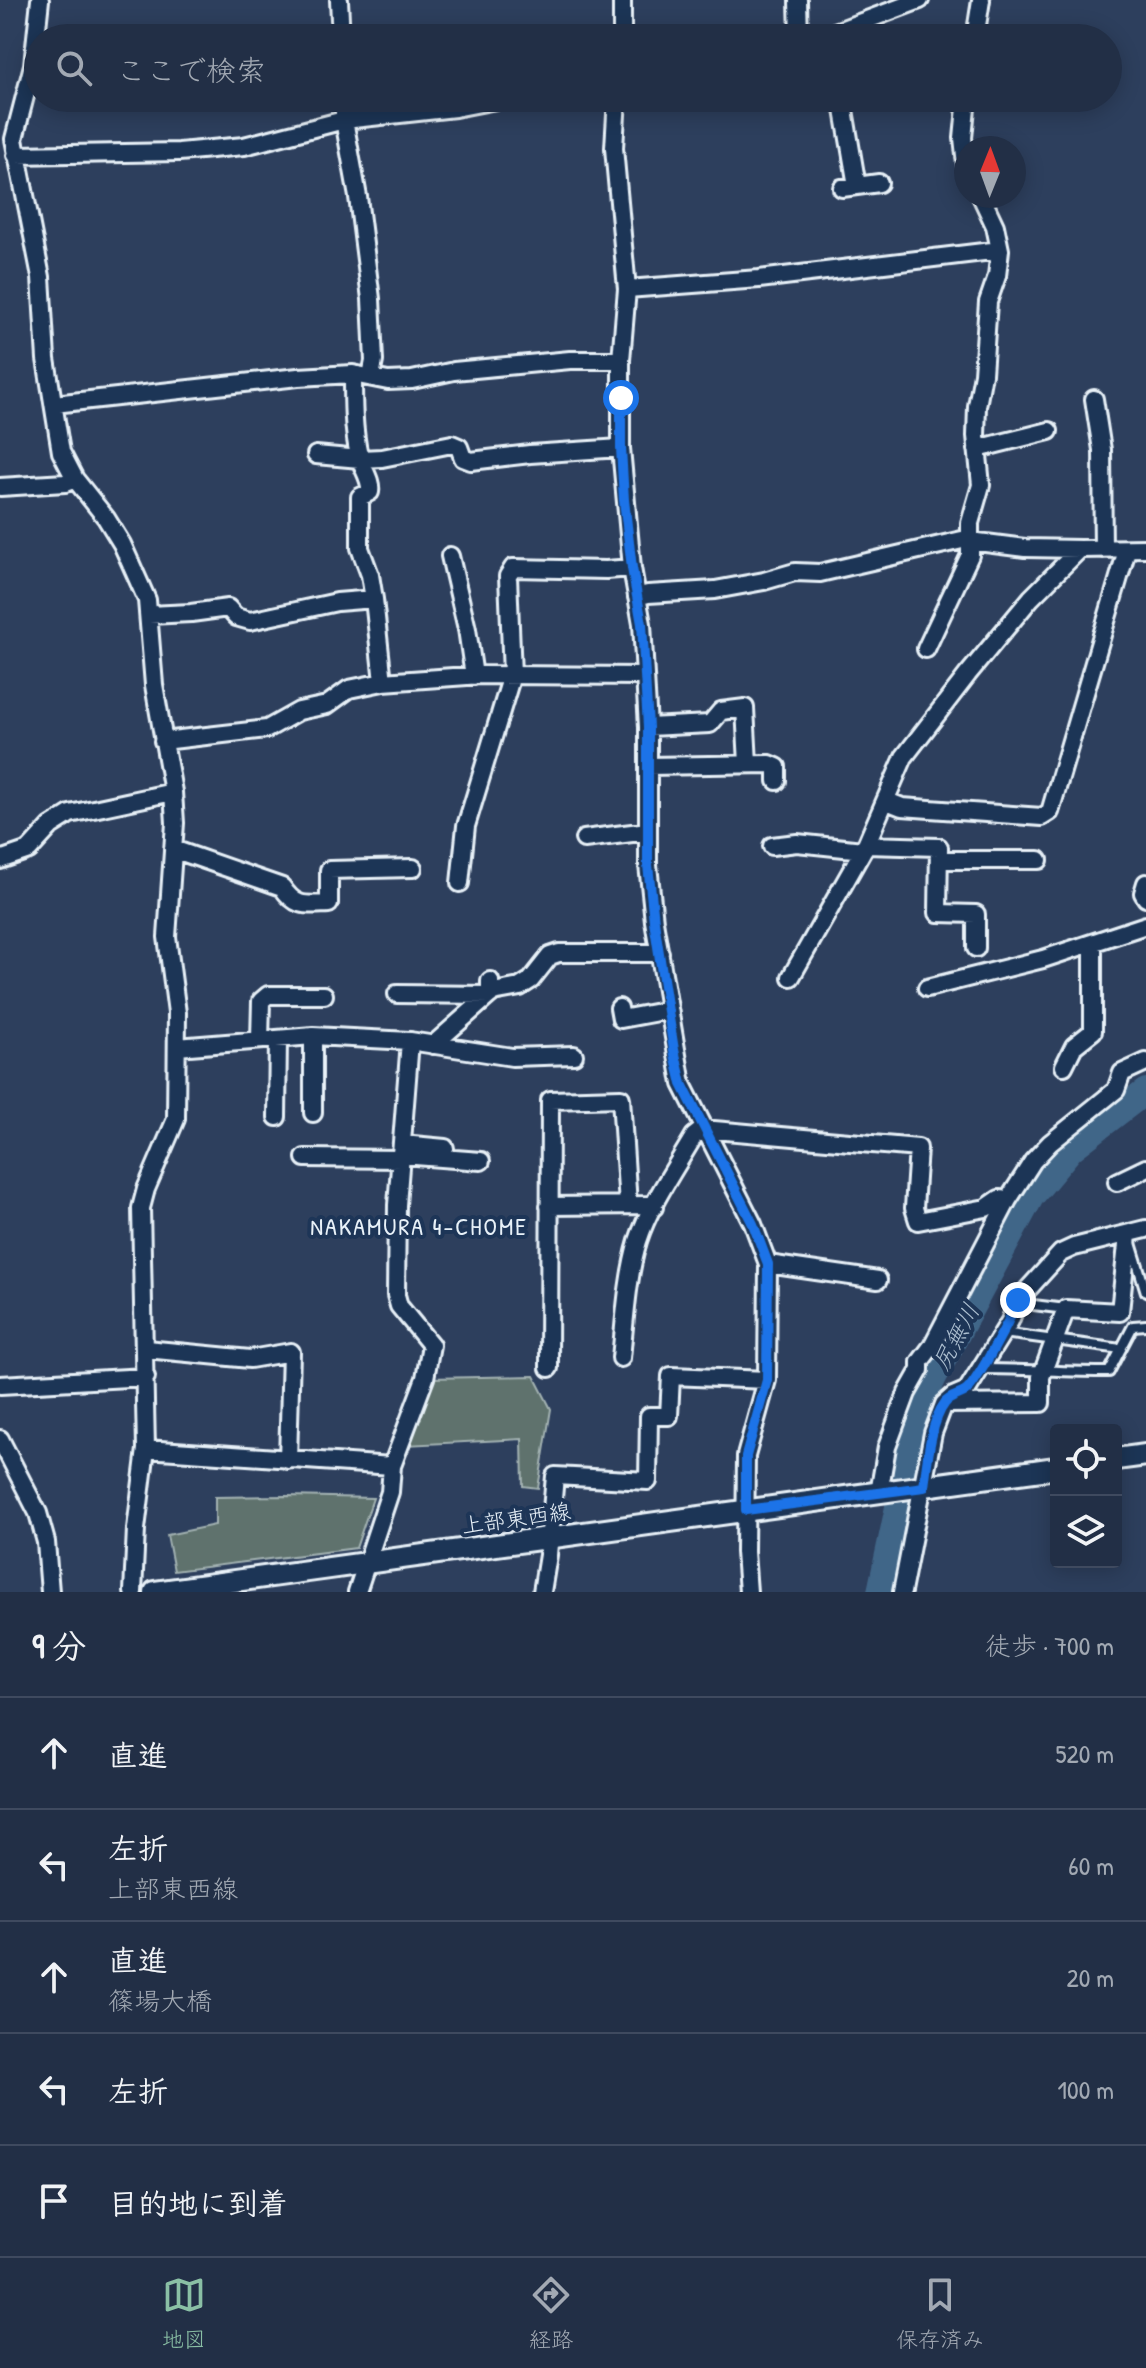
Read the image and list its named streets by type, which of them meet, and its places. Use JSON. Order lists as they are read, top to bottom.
{
  "streets": {
    "street": ["上部東西線"]
  },
  "districts": ["NAKAMURA 4-CHOME"],
  "water": ["尻無川"],
  "north": "top",
  "page": {
    "search": "ここで検索",
    "heading": ["9 分", "徒歩 · 700 m"],
    "list": [
      ["直進", "520 m"],
      ["左折", "上部東西線", "60 m"],
      ["直進", "篠場大橋", "20 m"],
      ["左折", "100 m"],
      "目的地に到着"
    ],
    "nav": ["地図", "経路", "保存済み"]
  }
}
